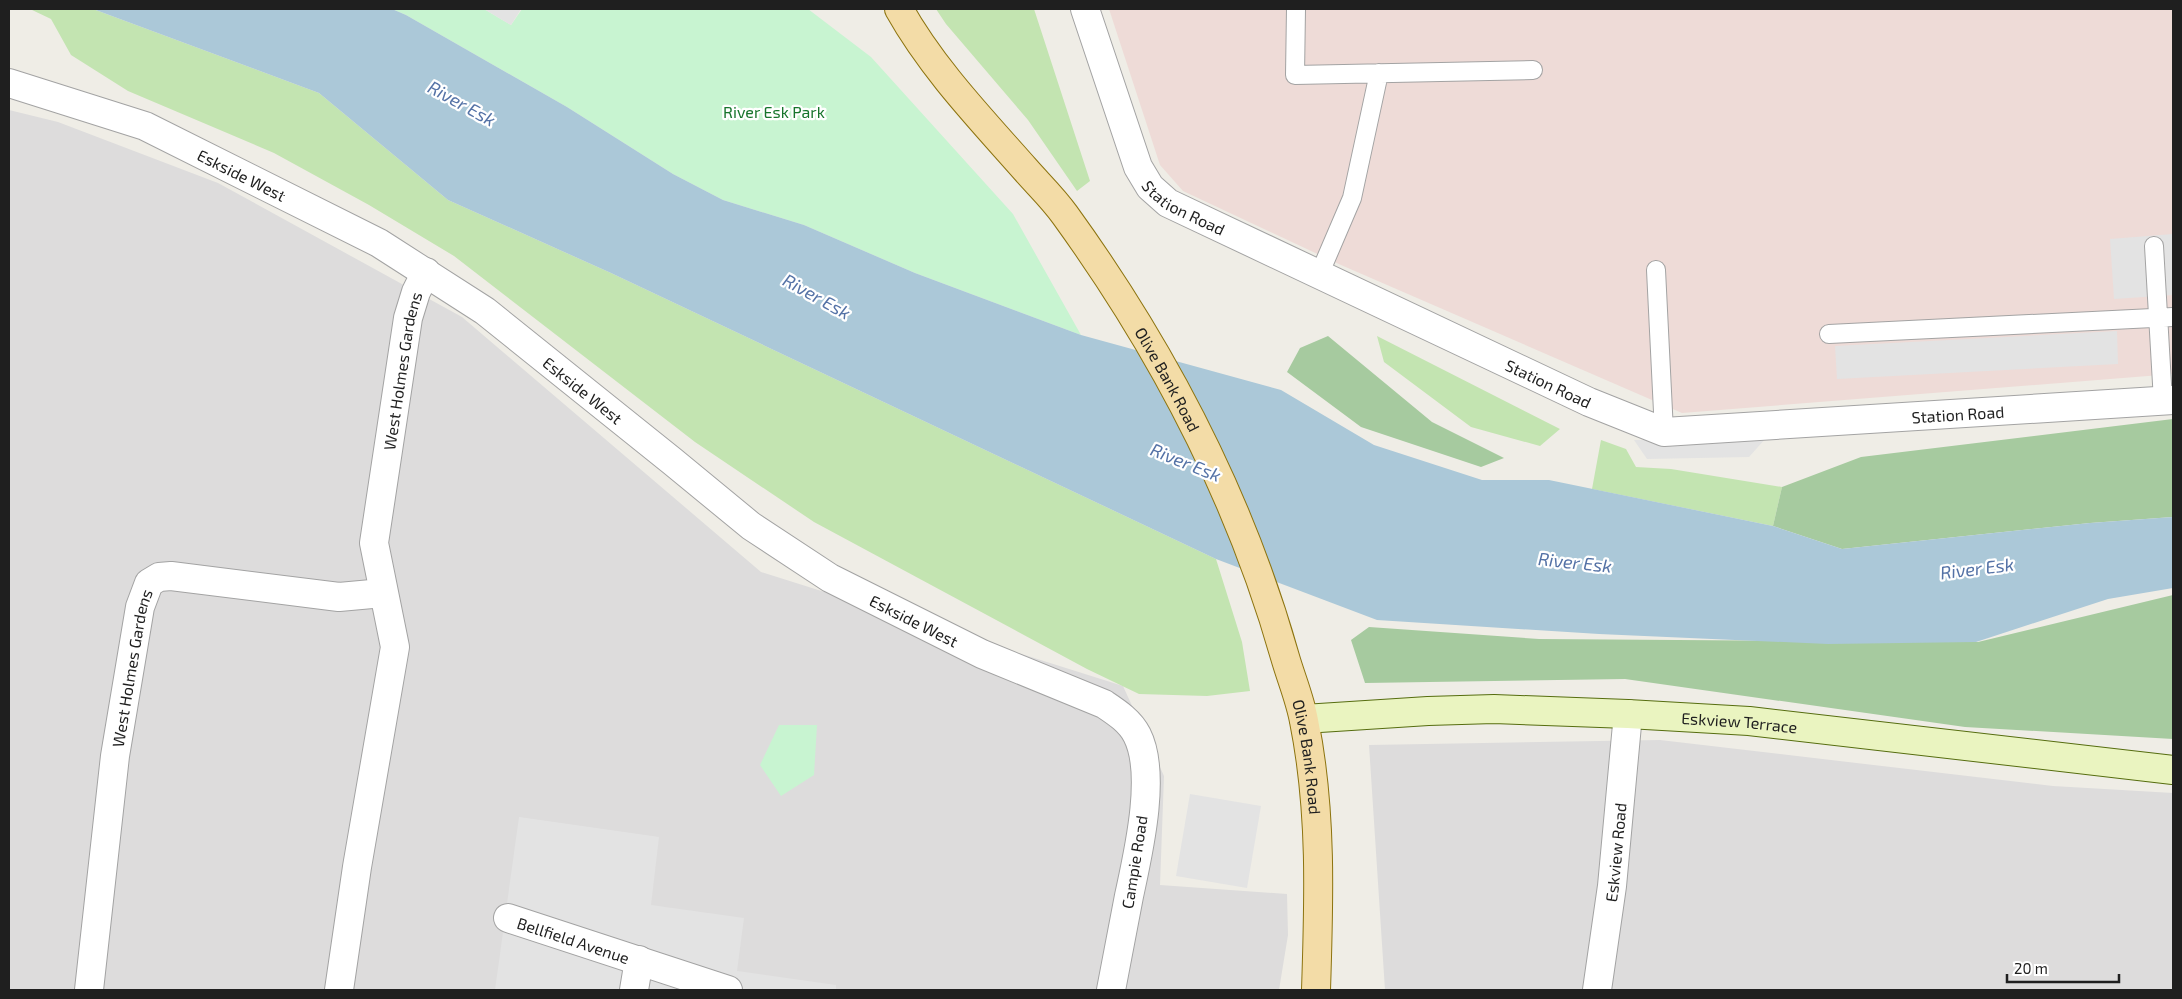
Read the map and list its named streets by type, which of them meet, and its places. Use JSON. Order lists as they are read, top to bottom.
{
  "streets": {
    "main road": ["Olive Bank Road", "Eskview Terrace"],
    "street": [
      "Eskside West",
      "Station Road",
      "West Holmes Gardens",
      "Eskview Road",
      "Campie Road",
      "Bellfield Avenue"
    ]
  },
  "crossings": [
    ["Eskside West", "West Holmes Gardens"],
    ["Eskside West", "Campie Road"],
    ["Olive Bank Road", "Eskview Terrace"],
    ["Eskview Terrace", "Eskview Road"]
  ],
  "water": ["River Esk"],
  "parks": ["River Esk Park"],
  "scale_bar": "20 m"
}
